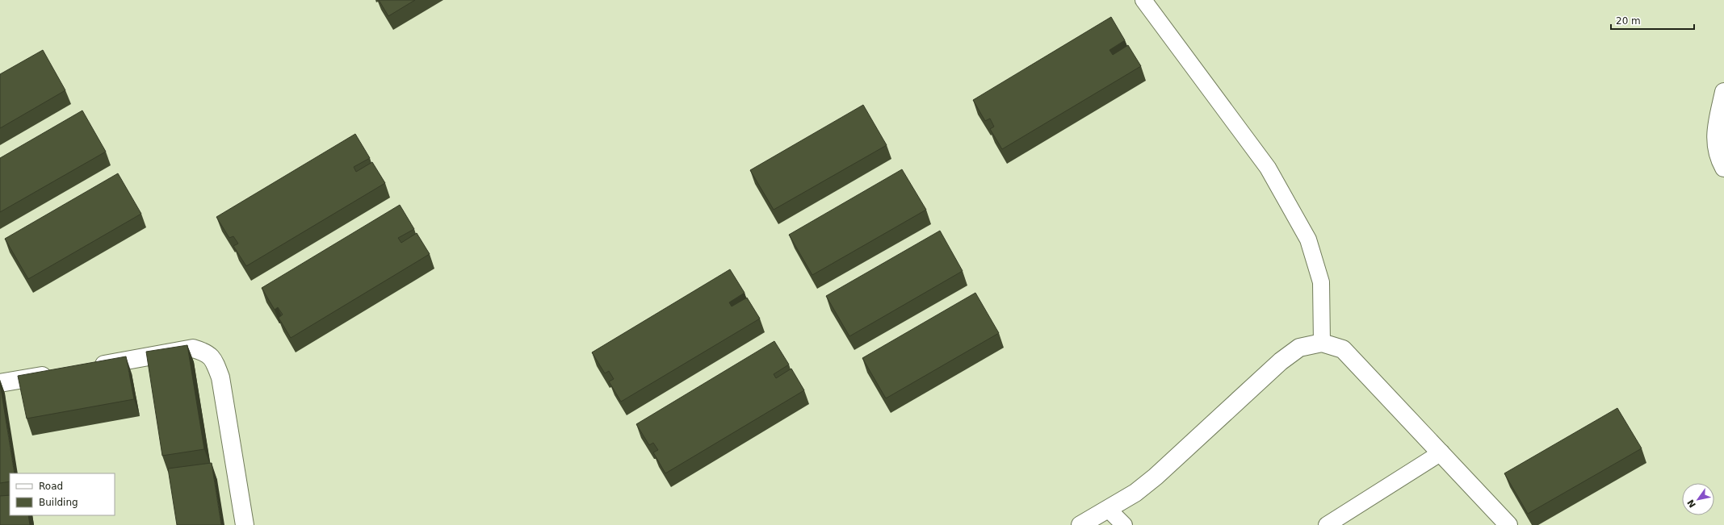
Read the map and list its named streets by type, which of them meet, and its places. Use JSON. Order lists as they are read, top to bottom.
{
  "legend": ["Road", "Building"],
  "scale_bar": "20 m",
  "north": "bottom left"
}
